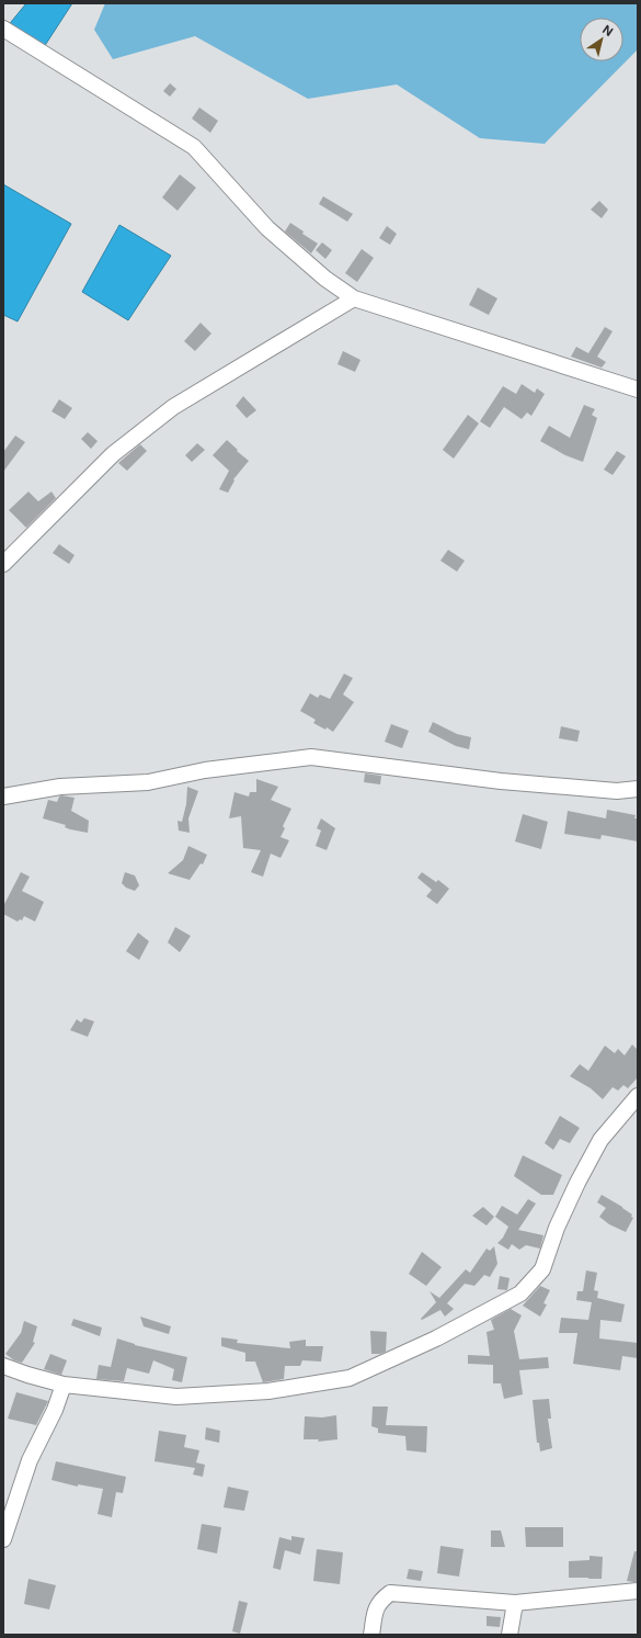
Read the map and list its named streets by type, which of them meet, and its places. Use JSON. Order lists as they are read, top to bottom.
{
  "north": "top right"
}
